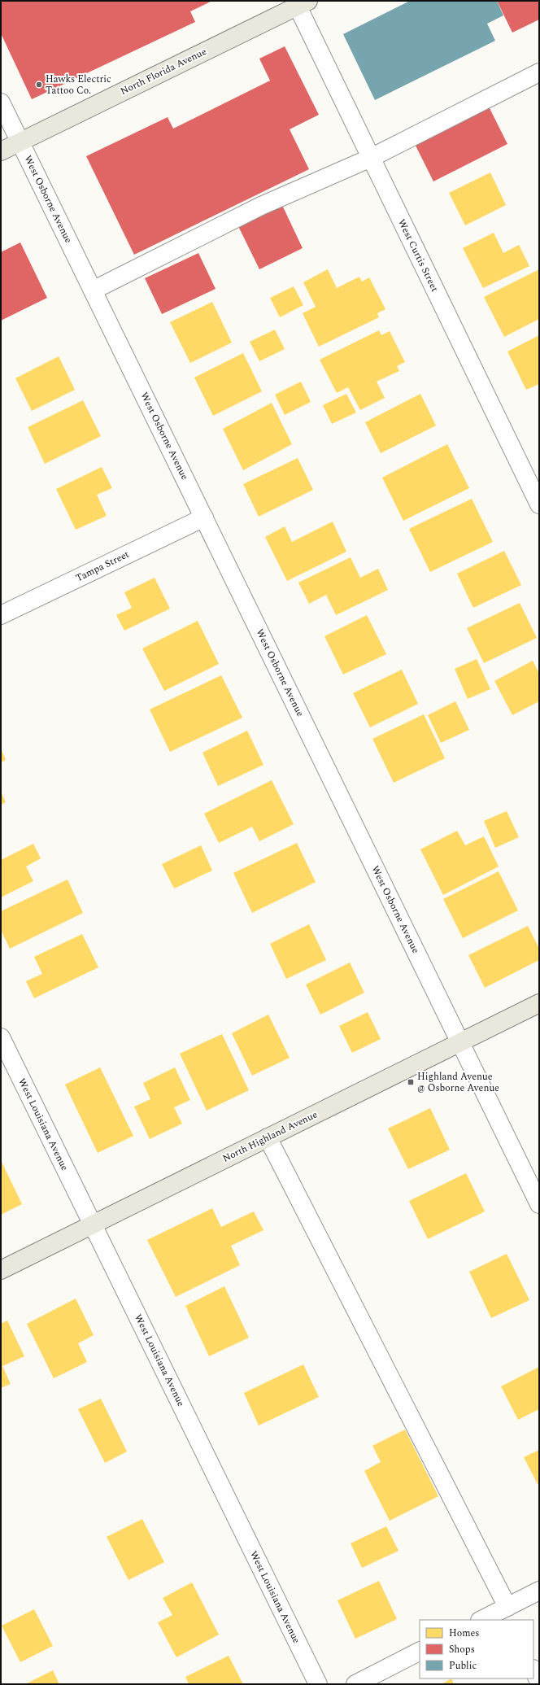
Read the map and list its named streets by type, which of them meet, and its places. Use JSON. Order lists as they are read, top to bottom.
{
  "streets": {
    "main road": ["North Florida Avenue", "North Highland Avenue"],
    "street": [
      "West Osborne Avenue",
      "West Curtis Street",
      "Tampa Street",
      "West Louisiana Avenue"
    ]
  },
  "crossings": [
    ["North Florida Avenue", "West Osborne Avenue"],
    ["North Florida Avenue", "West Curtis Street"],
    ["West Osborne Avenue", "Tampa Street"],
    ["West Osborne Avenue", "North Highland Avenue"],
    ["West Louisiana Avenue", "North Highland Avenue"]
  ],
  "places": {
    "other": ["Hawks Electric Tattoo Co."],
    "transit": ["Highland Avenue @ Osborne Avenue"]
  },
  "legend": ["Homes", "Shops", "Public"]
}
